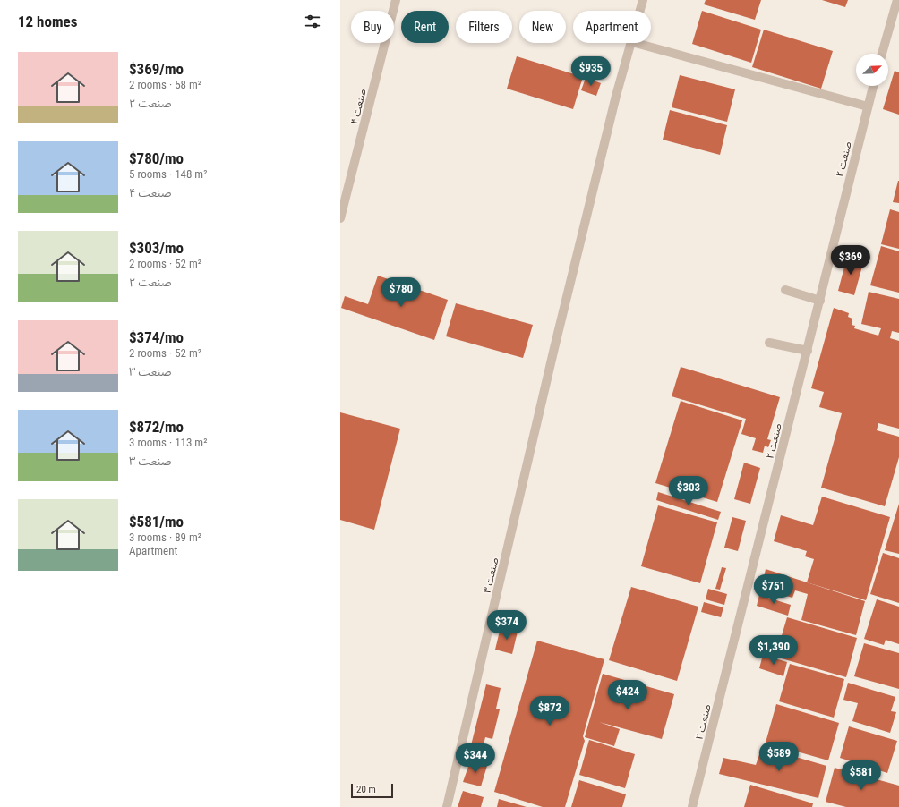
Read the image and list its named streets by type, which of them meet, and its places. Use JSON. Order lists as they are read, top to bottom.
{
  "streets": {
    "street": ["صنعت ۴", "صنعت ۲", "صنعت ۳"]
  },
  "scale_bar": "20 m",
  "north": "top right",
  "page": {
    "heading": "12 homes",
    "chip": [
      "Buy",
      "Rent",
      "Filters",
      "New",
      "Apartment"
    ],
    "list": [
      {
        "name": "$369/mo",
        "note": "2 rooms · 58 m² · صنعت ۲"
      },
      {
        "name": "$780/mo",
        "note": "5 rooms · 148 m² · صنعت ۴"
      },
      {
        "name": "$303/mo",
        "note": "2 rooms · 52 m² · صنعت ۲"
      },
      {
        "name": "$374/mo",
        "note": "2 rooms · 52 m² · صنعت ۳"
      },
      {
        "name": "$872/mo",
        "note": "3 rooms · 113 m² · صنعت ۳"
      },
      {
        "name": "$581/mo",
        "note": "3 rooms · 89 m² · Apartment"
      }
    ],
    "price": [
      "$935",
      "$369",
      "$780",
      "$303",
      "$751",
      "$374",
      "$1,390",
      "$424",
      "$872",
      "$589",
      "$344",
      "$581"
    ],
    "scale": "20 m"
  }
}
